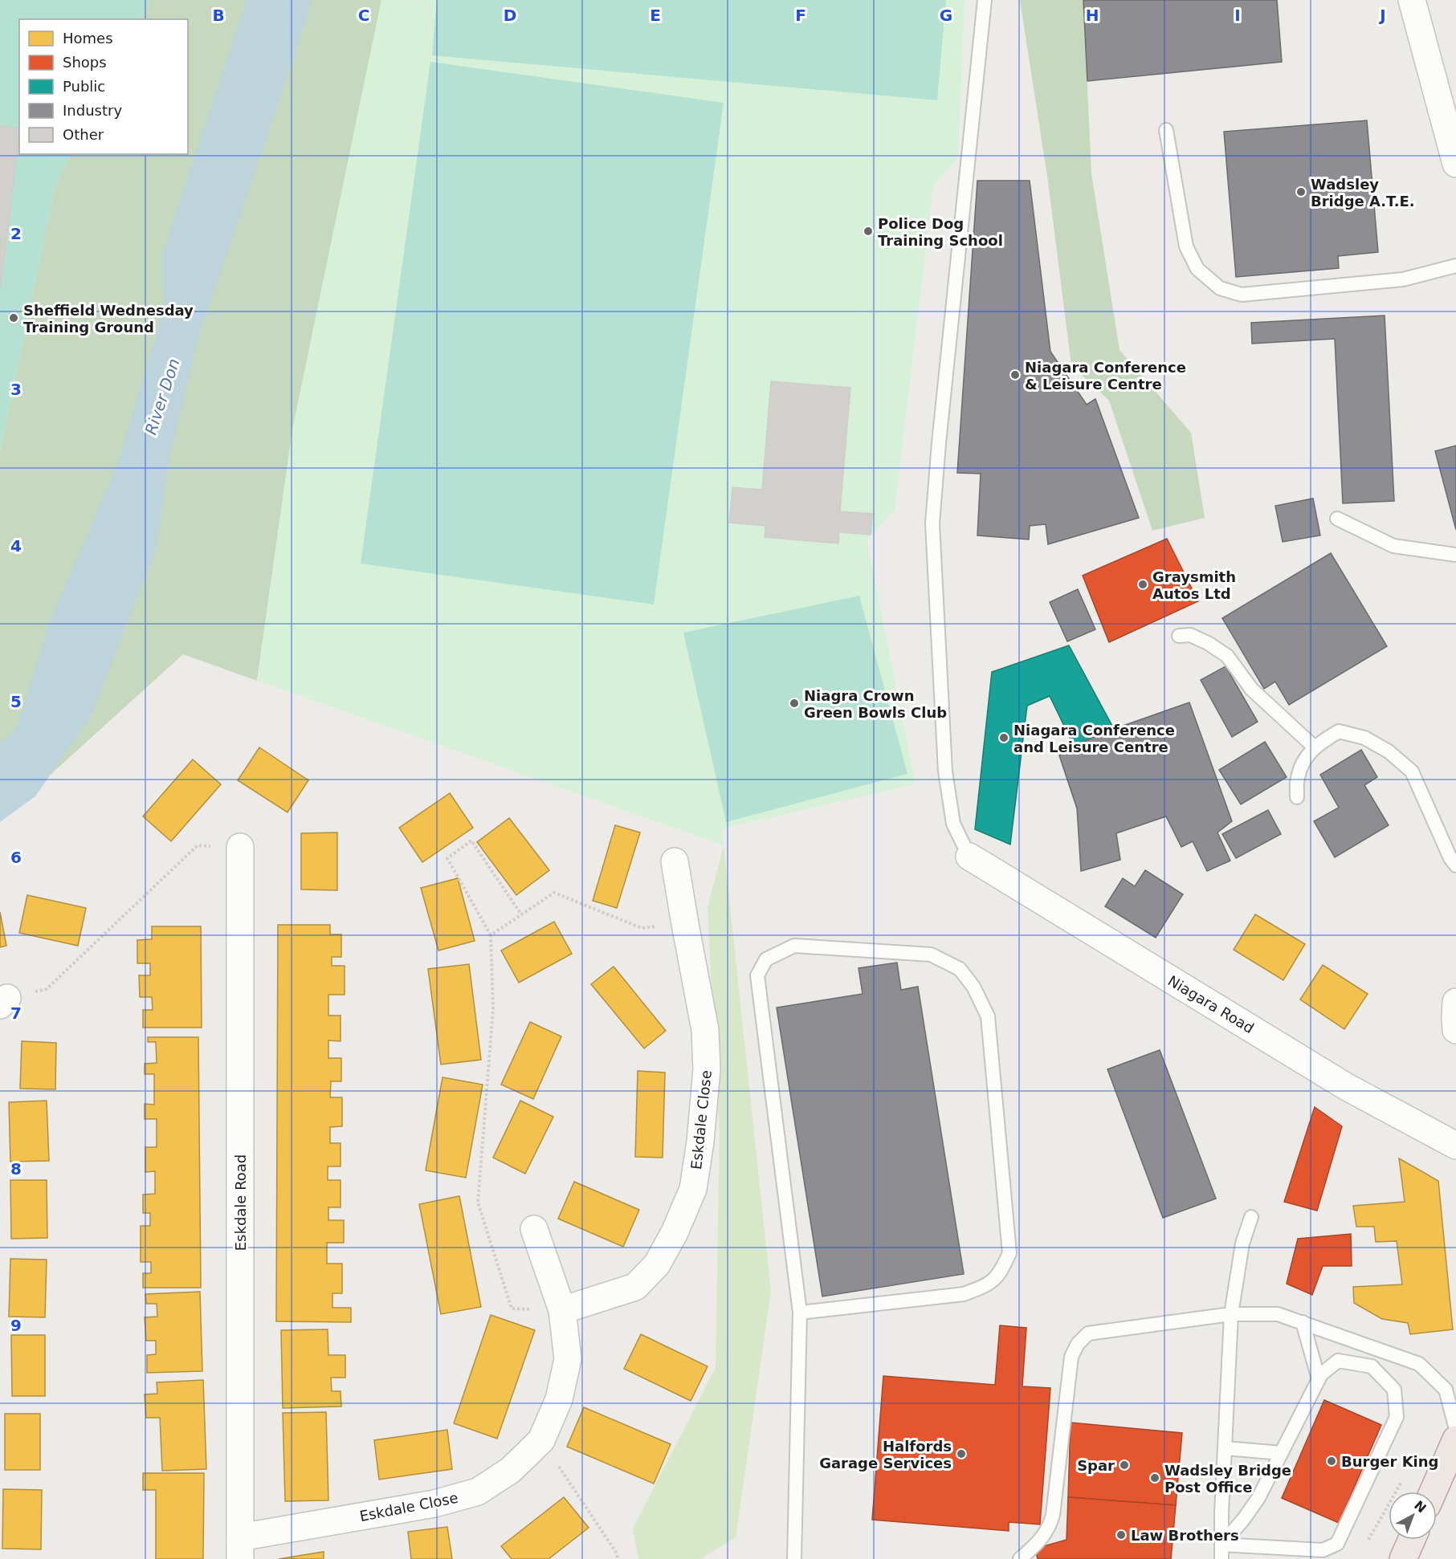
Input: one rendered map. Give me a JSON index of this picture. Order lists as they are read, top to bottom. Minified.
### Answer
{"streets":{"street":["Niagara Road","Eskdale Close","Eskdale Road"]},"crossings":[["Eskdale Close","Eskdale Road"]],"water":["River Don"],"places":["Wadsley Bridge A.T.E.","Police Dog Training School","Sheffield Wednesday Training Ground","Niagara Conference & Leisure Centre","Graysmith Autos Ltd","Niagra Crown Green Bowls Club","Niagara Conference and Leisure Centre","Halfords Garage Services","Burger King","Spar","Wadsley Bridge Post Office","Law Brothers"],"legend":["Homes","Shops","Public","Industry","Other"],"north":"top right","grid":{"columns":["B","C","D","E","F","G","H","I","J"],"rows":["2","3","4","5","6","7","8","9"]}}
